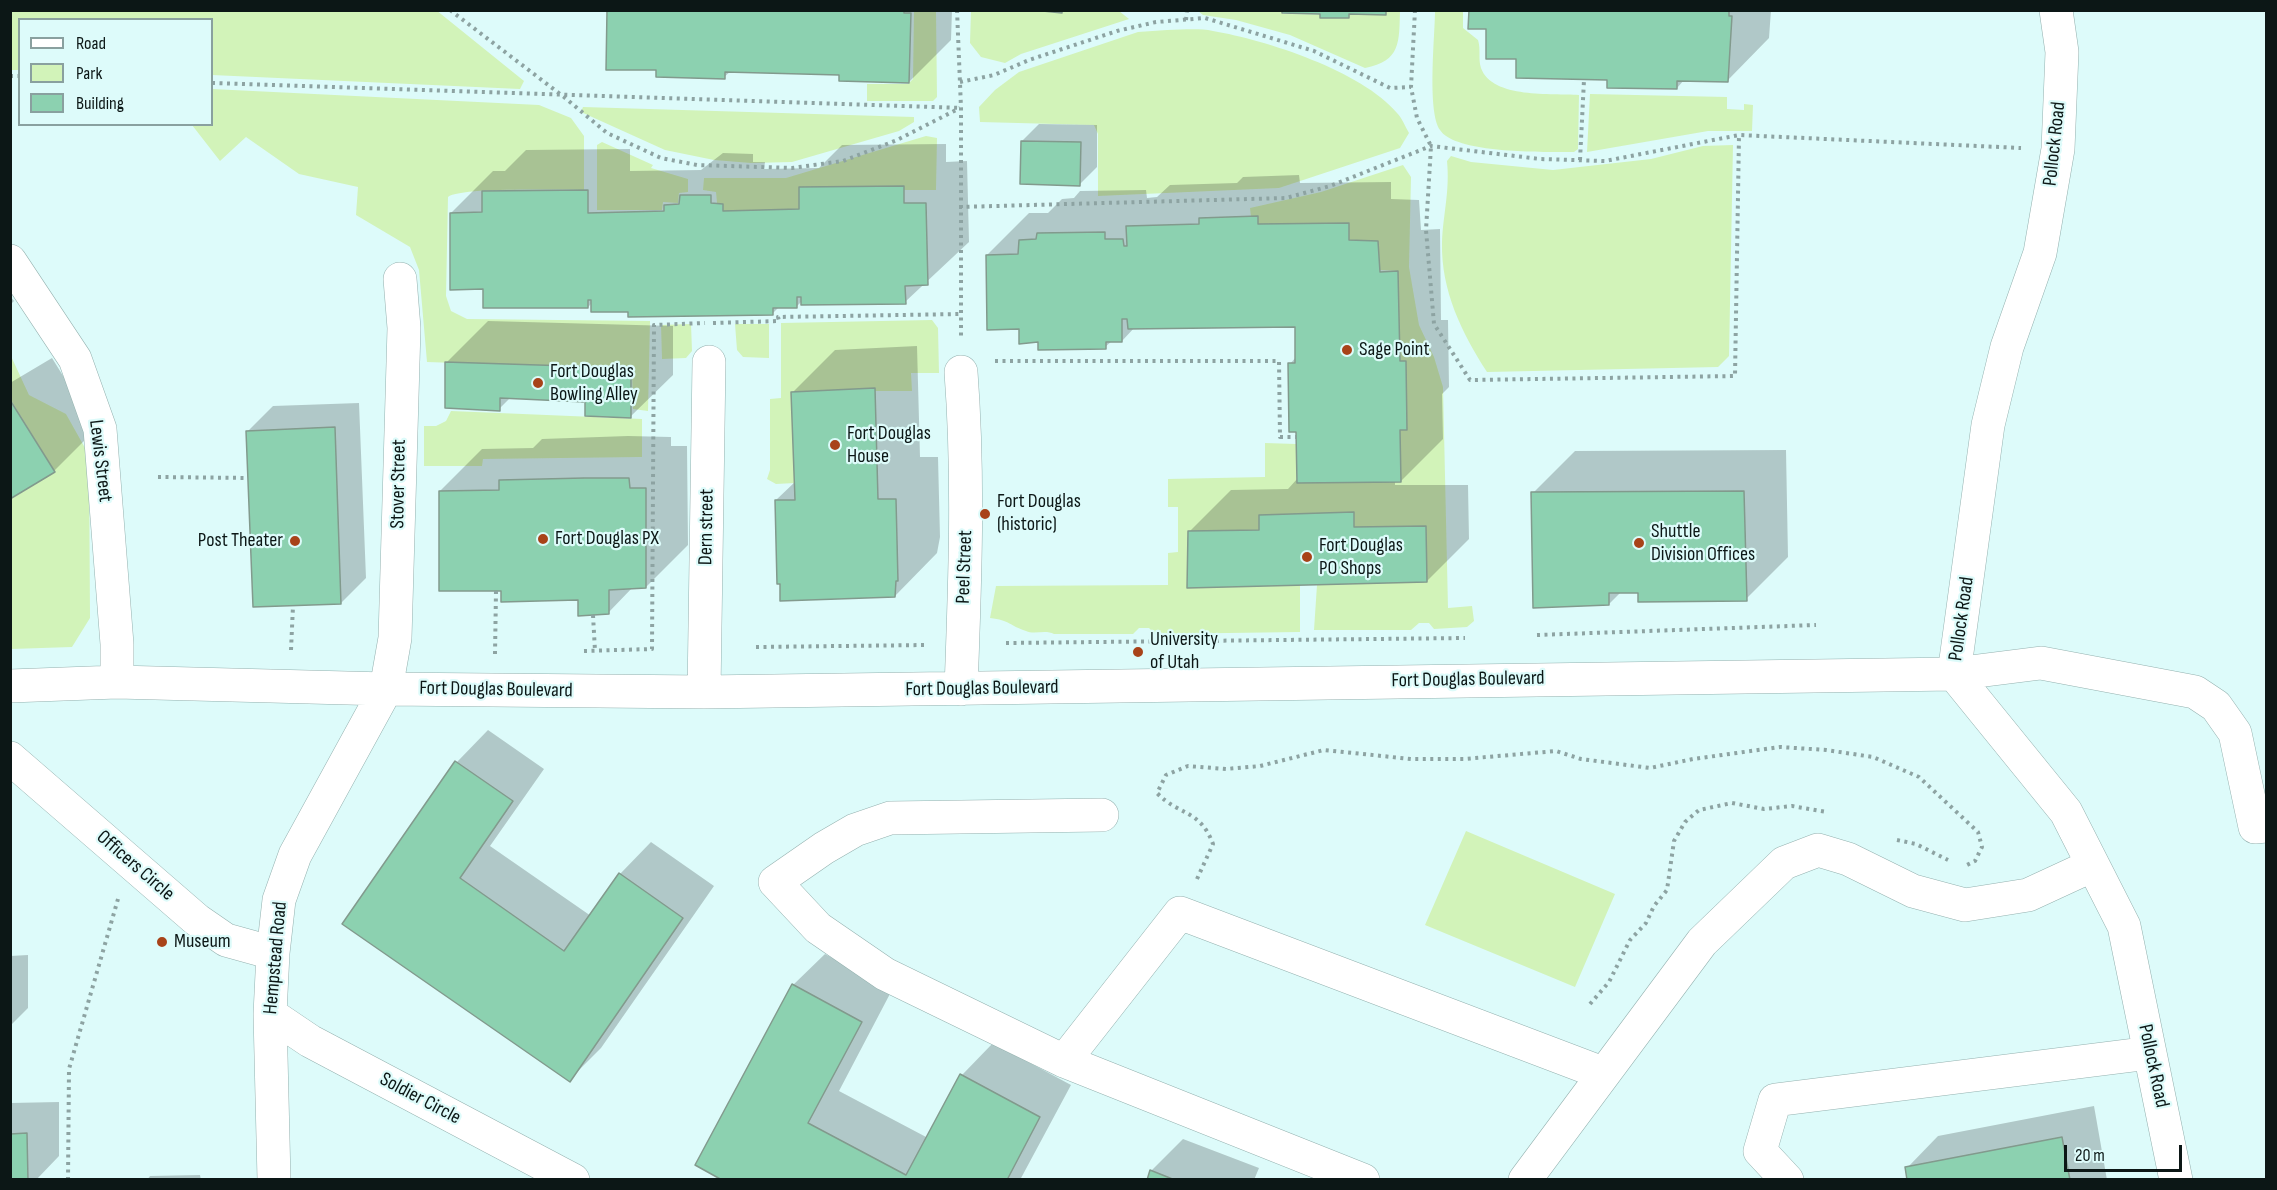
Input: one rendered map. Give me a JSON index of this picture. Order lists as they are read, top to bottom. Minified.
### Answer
{"streets":{"street":["Pollock Road","Lewis Street","Stover Street","Dern street","Peel Street","Fort Douglas Boulevard","Officers Circle","Hempstead Road","Soldier Circle"]},"crossings":[["Pollock Road","Fort Douglas Boulevard"],["Lewis Street","Fort Douglas Boulevard"],["Stover Street","Fort Douglas Boulevard"],["Stover Street","Hempstead Road"],["Dern street","Fort Douglas Boulevard"],["Peel Street","Fort Douglas Boulevard"],["Fort Douglas Boulevard","Hempstead Road"],["Officers Circle","Hempstead Road"],["Hempstead Road","Soldier Circle"]],"places":["Sage Point","Fort Douglas Bowling Alley","Fort Douglas House","Fort Douglas (historic)","Fort Douglas PX","Post Theater","Shuttle Division Offices","Fort Douglas PO Shops","University of Utah","Museum"],"legend":["Road","Park","Building"],"scale_bar":"20 m"}
